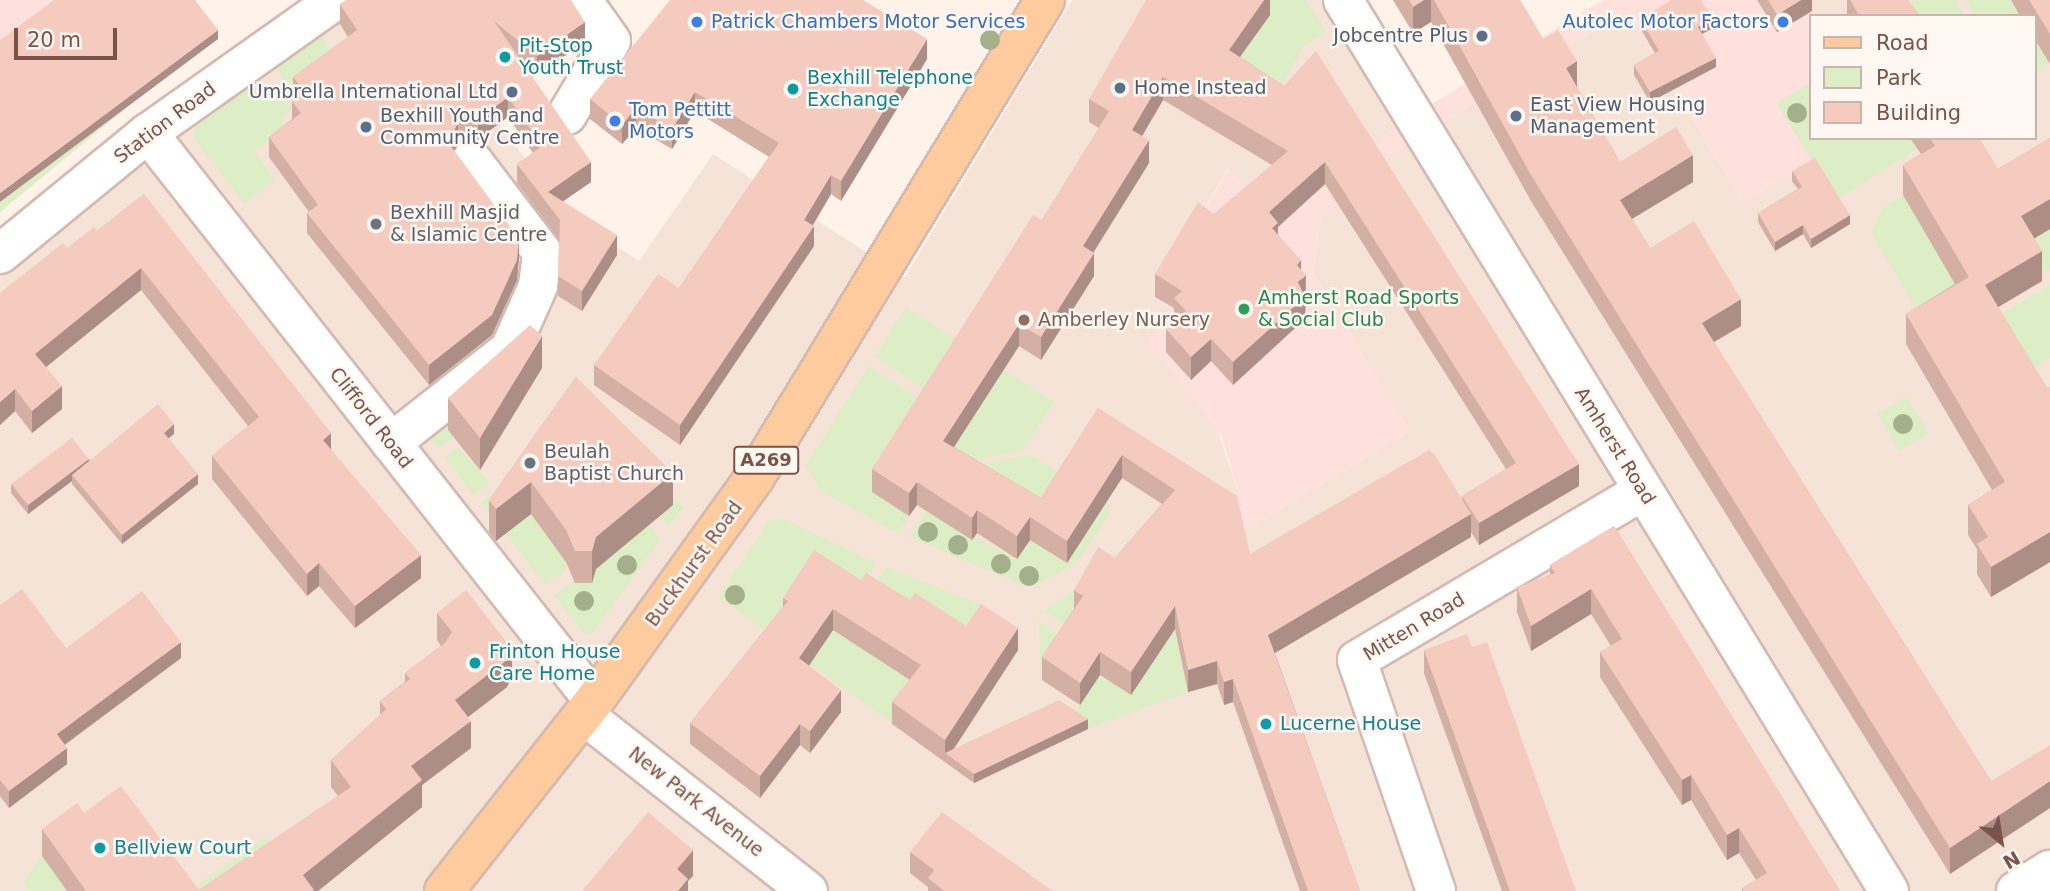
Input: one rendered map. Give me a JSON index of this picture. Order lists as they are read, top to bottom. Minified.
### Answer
{"streets":{"main road":["A269","Buckhurst Road"],"street":["Station Road","Clifford Road","Amherst Road","Mitten Road","New Park Avenue"]},"crossings":[["Station Road","Clifford Road"],["Clifford Road","Buckhurst Road"],["Clifford Road","New Park Avenue"],["Amherst Road","Mitten Road"],["Buckhurst Road","New Park Avenue"]],"places":["Patrick Chambers Motor Services","Autolec Motor Factors","Jobcentre Plus","Pit-Stop Youth Trust","Home Instead","Bexhill Telephone Exchange","Umbrella International Ltd","East View Housing Management","Tom Pettitt Motors","Bexhill Youth and Community Centre","Bexhill Masjid & Islamic Centre","Amherst Road Sports & Social Club","Amberley Nursery","Beulah Baptist Church","Frinton House Care Home","Lucerne House","Bellview Court"],"legend":["Road","Park","Building"],"scale_bar":"20 m","north":"bottom right"}
